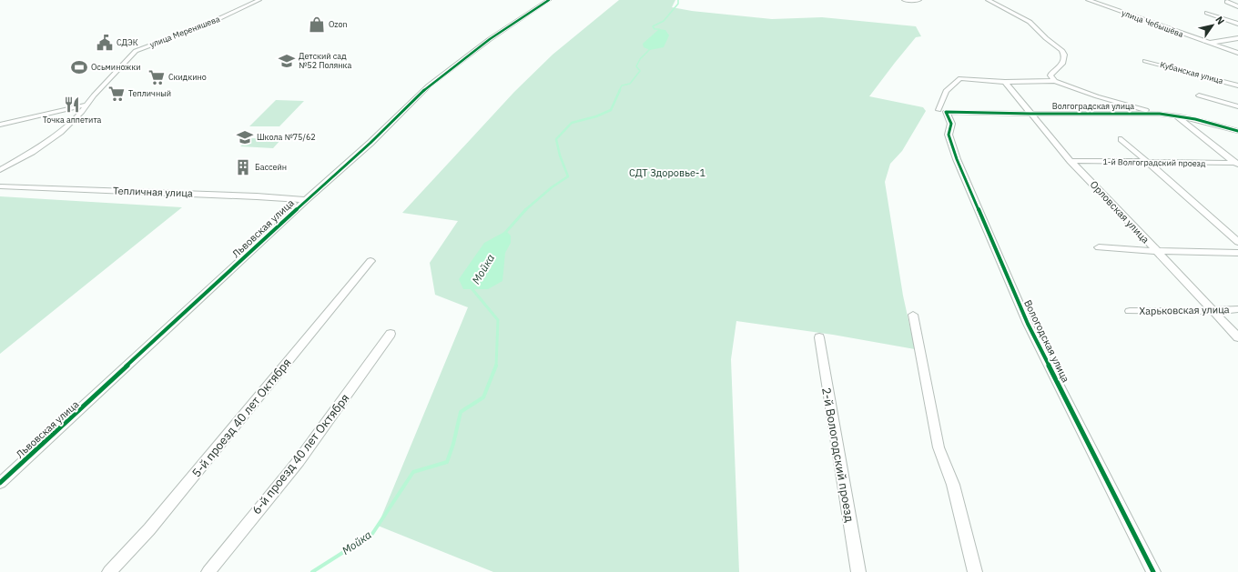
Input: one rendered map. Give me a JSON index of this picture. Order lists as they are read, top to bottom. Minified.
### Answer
{"streets":{"street":["улица Чебышёва","улица Мереняшева","Кубанская улица","Волгоградская улица","1-й Волгоградский проезд","Тепличная улица","Орловская улица","Львовская улица","Харьковская улица","Вологодская улица","5-й проезд 40 лет Октября","6-й проезд 40 лет Октября","2-й Вологодский проезд"]},"crossings":[["Волгоградская улица","Орловская улица"],["Волгоградская улица","Вологодская улица"],["1-й Волгоградский проезд","Орловская улица"],["Тепличная улица","Львовская улица"],["Орловская улица","Харьковская улица"]],"water":["Мойка"],"parks":["СДТ Здоровье-1"],"places":{"shop":["Ozon"],"public building":["СДЭК"],"school or university":["Детский сад №52 Полянка","Школа №75/62"],"sports":["Осьминожки"],"supermarket":["Скидкино","Тепличный"],"restaurant":["Точка аппетита"],"building":["Бассейн"]},"north":"top right"}
